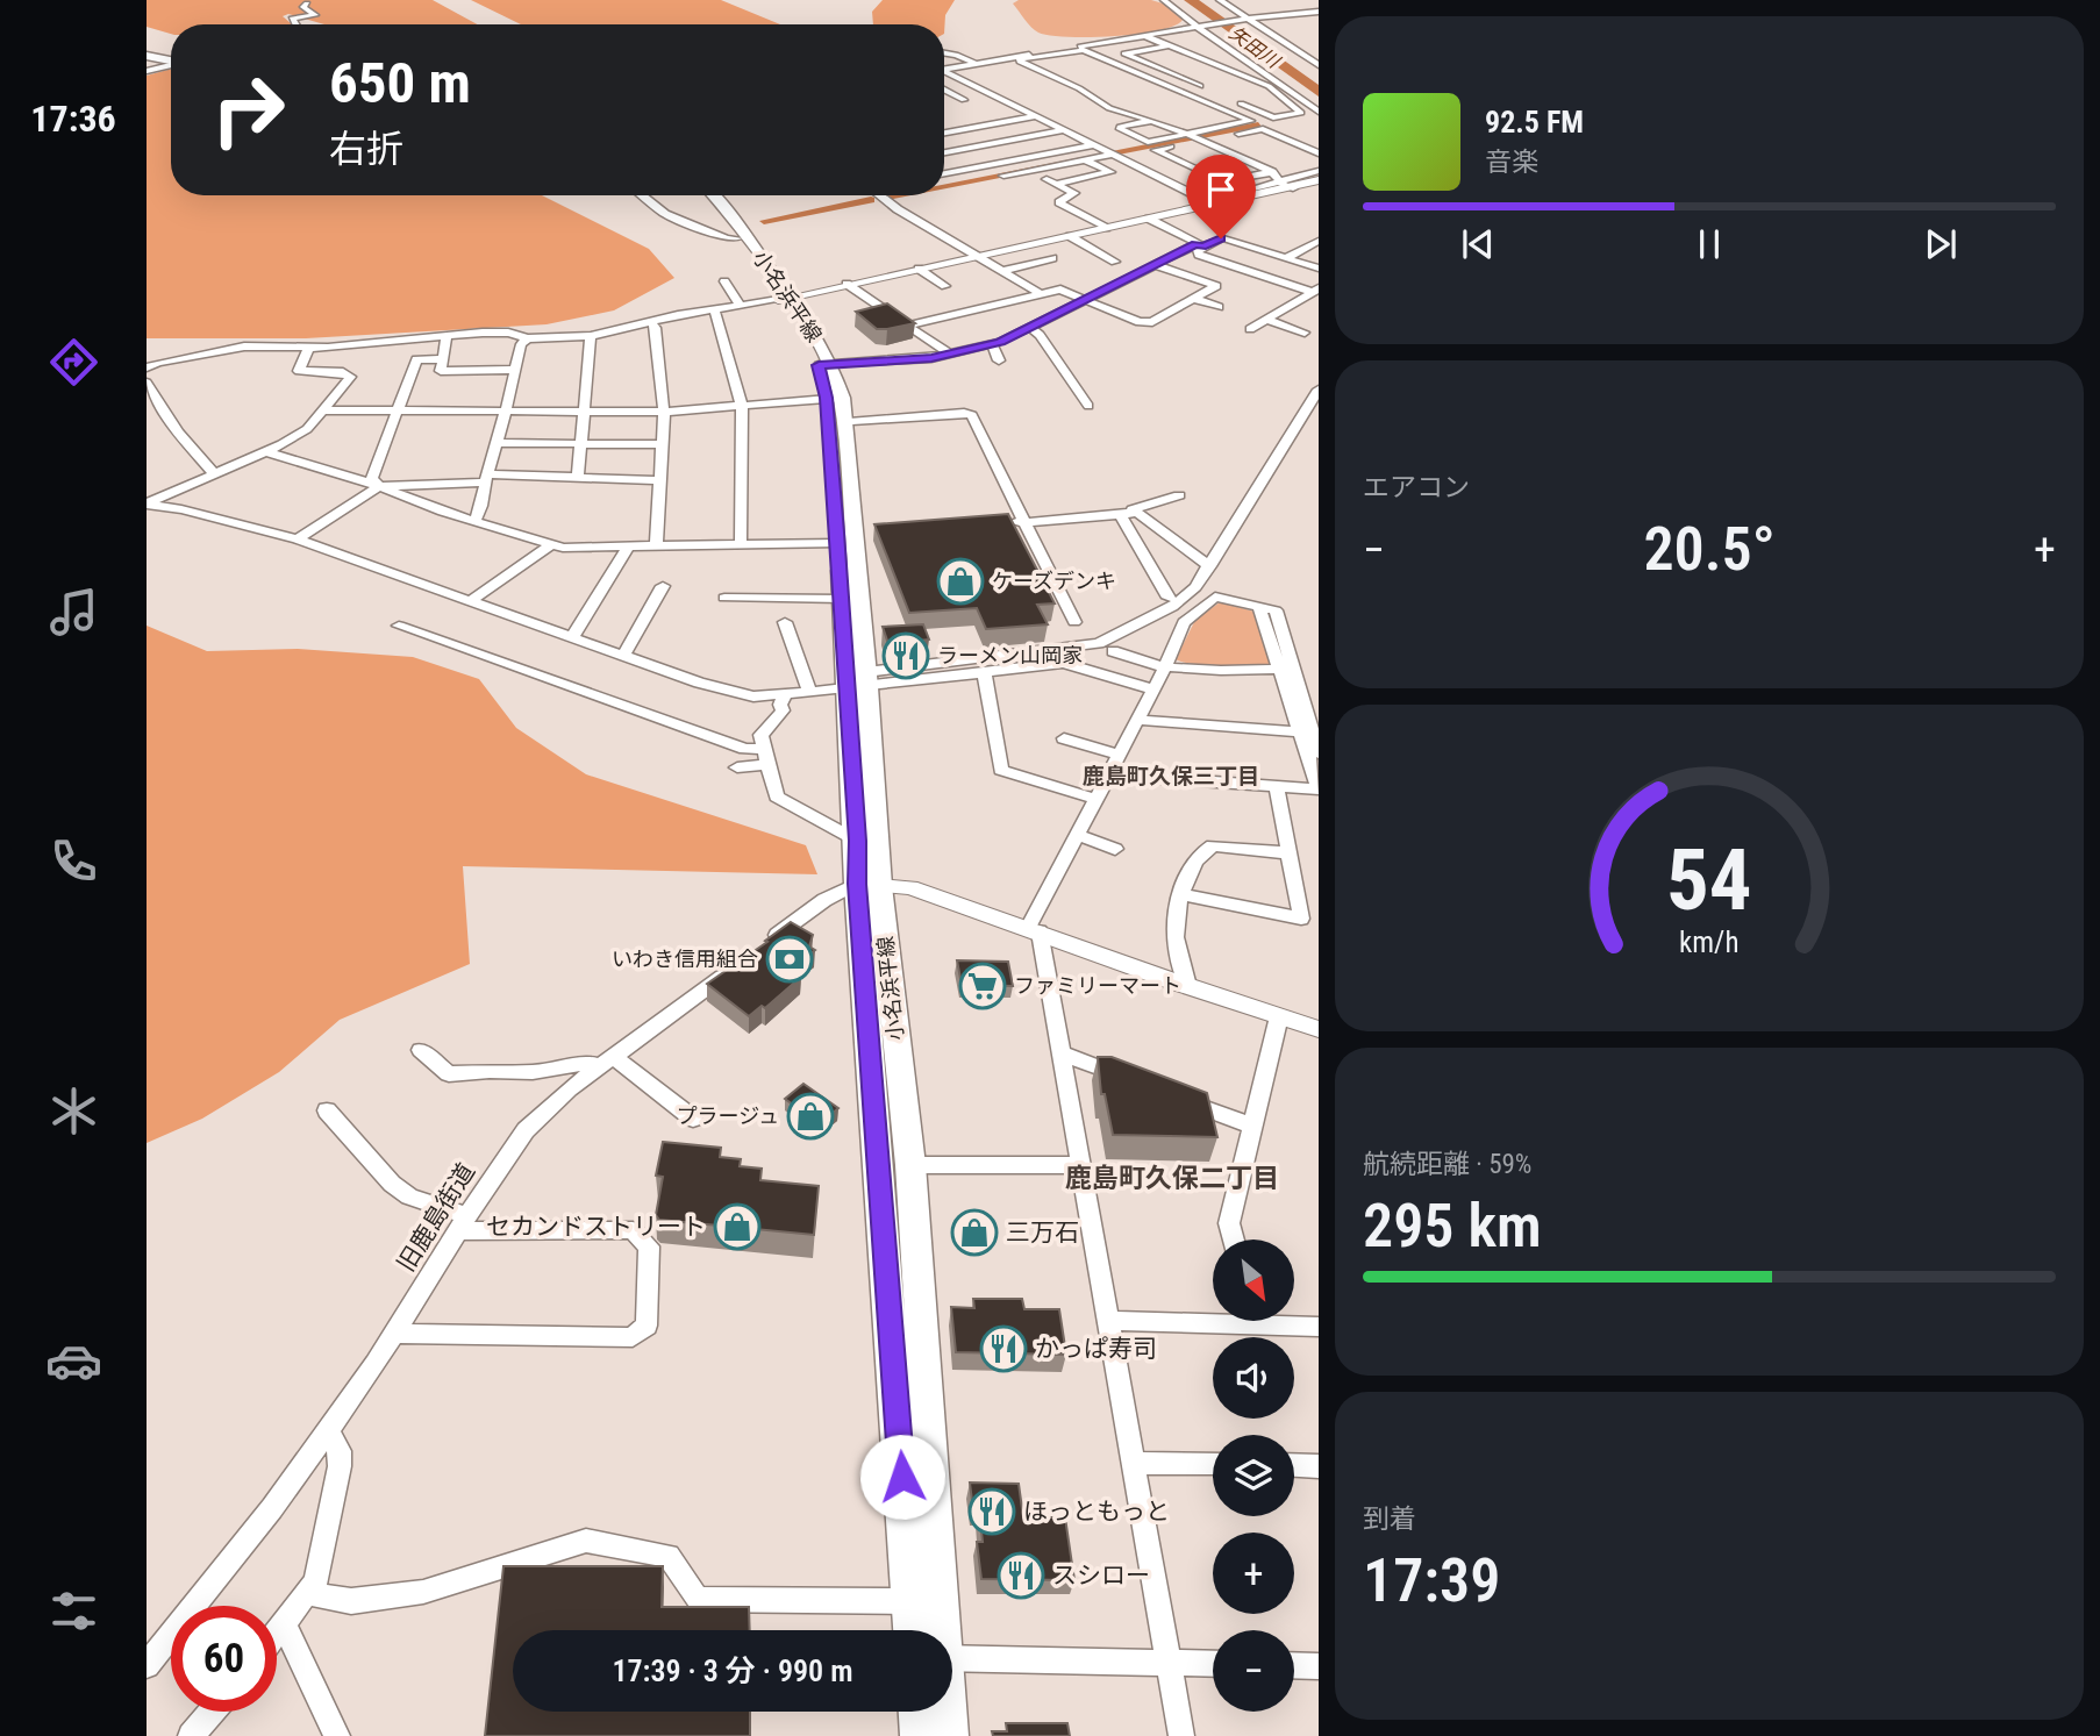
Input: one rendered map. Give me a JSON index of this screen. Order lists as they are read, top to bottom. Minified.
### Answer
{"streets":{"main road":["小名浜平線"],"street":["旧鹿島街道"]},"districts":["鹿島町久保三丁目","鹿島町久保二丁目"],"water":["矢田川"],"places":{"shop":["ケーズデンキ","プラージュ","セカンドストリート","三万石"],"restaurant":["ラーメン山岡家","かっぱ寿司","ほっともっと","スシロー"],"bank":["いわき信用組合"],"supermarket":["ファミリーマート"]},"north":"bottom right","page":{"tabs":"17:36","turn":["650 m","右折"],"song":["92.5 FM","音楽"],"tile":["エアコン",["航続距離 · 59%","295 km"],["到着","17:39"]],"heat":["−","20.5°","+"],"map_buttons":["+","−"],"limit":"60","trip":"17:39 · 3 分 · 990 m","gauge":["54","km/h"]}}
